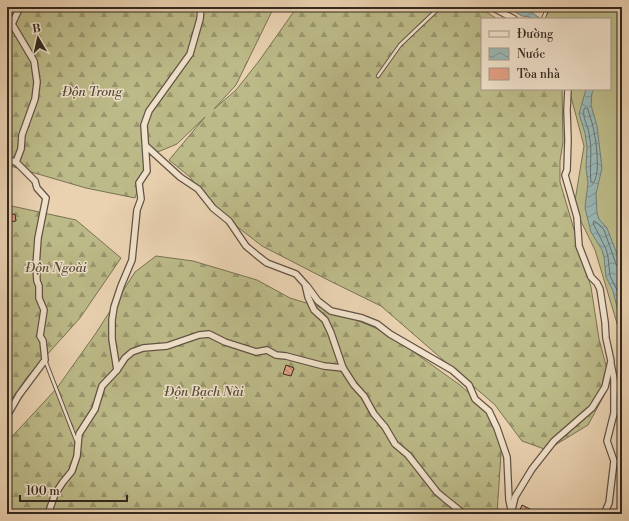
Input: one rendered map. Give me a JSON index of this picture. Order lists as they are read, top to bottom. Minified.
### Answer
{"parks":["Độn Trong","Độn Ngoài","Độn Bạch Nài"],"legend":["Đường","Nước","Tòa nhà"],"scale_bar":"100 m","north":"top"}
